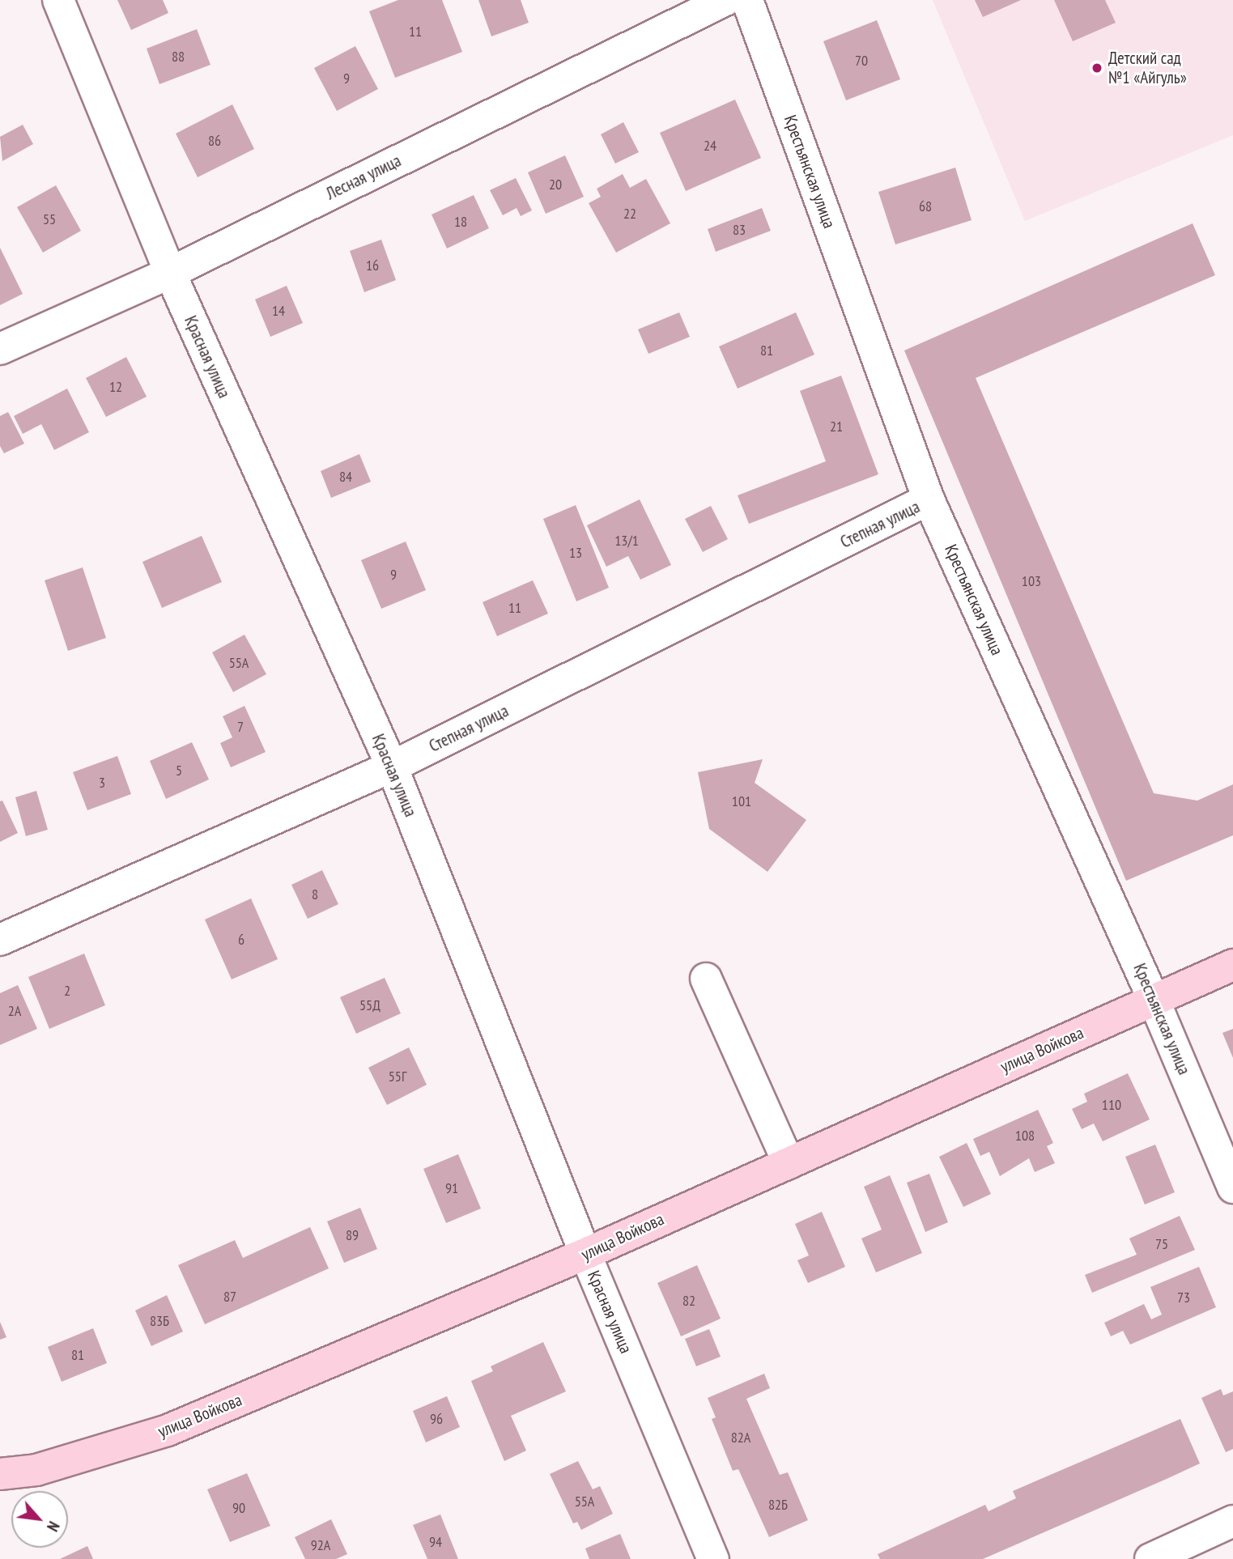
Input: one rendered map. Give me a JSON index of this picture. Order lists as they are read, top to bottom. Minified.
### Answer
{"streets":{"main road":["улица Войкова"],"street":["Крестьянская улица","Лесная улица","Красная улица","Степная улица"]},"crossings":[["Крестьянская улица","Степная улица"],["Крестьянская улица","улица Войкова"],["Лесная улица","Красная улица"],["Красная улица","Степная улица"],["Красная улица","улица Войкова"]],"places":["Детский сад №1 «Айгуль»"],"house_numbers":["11","88","70","9","86","24","20","68","22","55","18","83","16","14","81","12","21","84","13/1","13","9","103","11","55А","7","5","3","101","8","6","2","55Д","2А","55Г","110","108","91","89","75","87","73","82","83Б","81","96","82А","55А","82Б","90","94","92А"],"north":"bottom right"}
